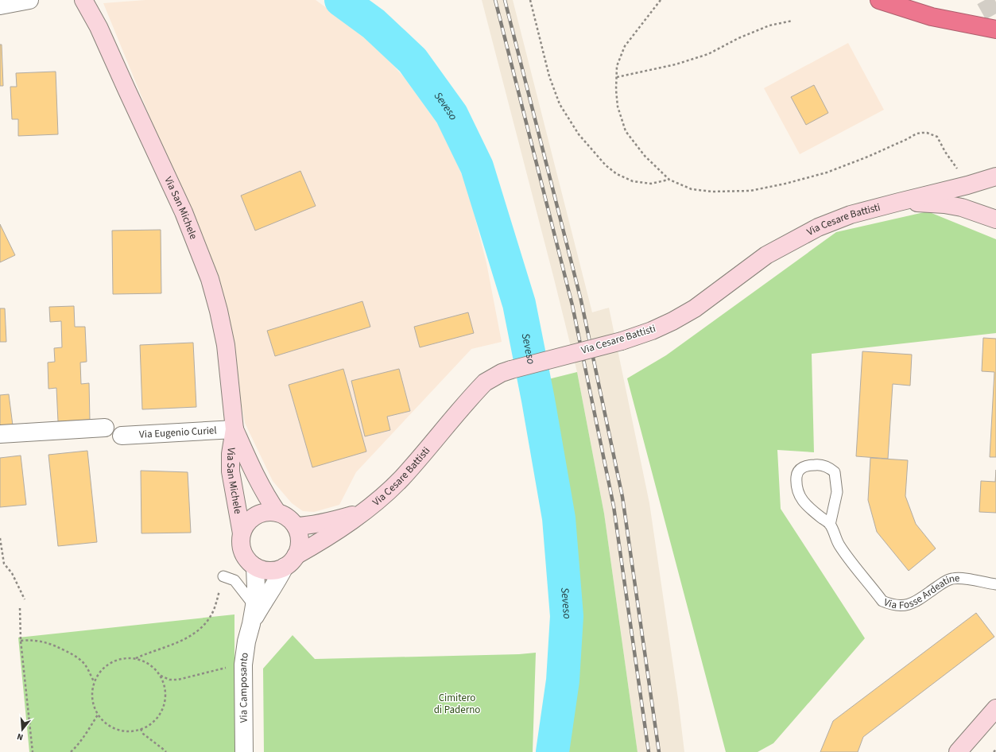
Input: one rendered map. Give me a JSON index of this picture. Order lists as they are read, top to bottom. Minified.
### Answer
{"streets":{"street":["Via San Michele","Via Cesare Battisti","Via Eugenio Curiel","Via Camposanto"],"lane":["Via Fosse Ardeatine"]},"crossings":[["Via San Michele","Via Cesare Battisti"],["Via San Michele","Via Eugenio Curiel"],["Via San Michele","Via Camposanto"],["Via Cesare Battisti","Via Camposanto"]],"water":["Seveso"],"parks":["Cimitero di Paderno"],"north":"bottom"}
